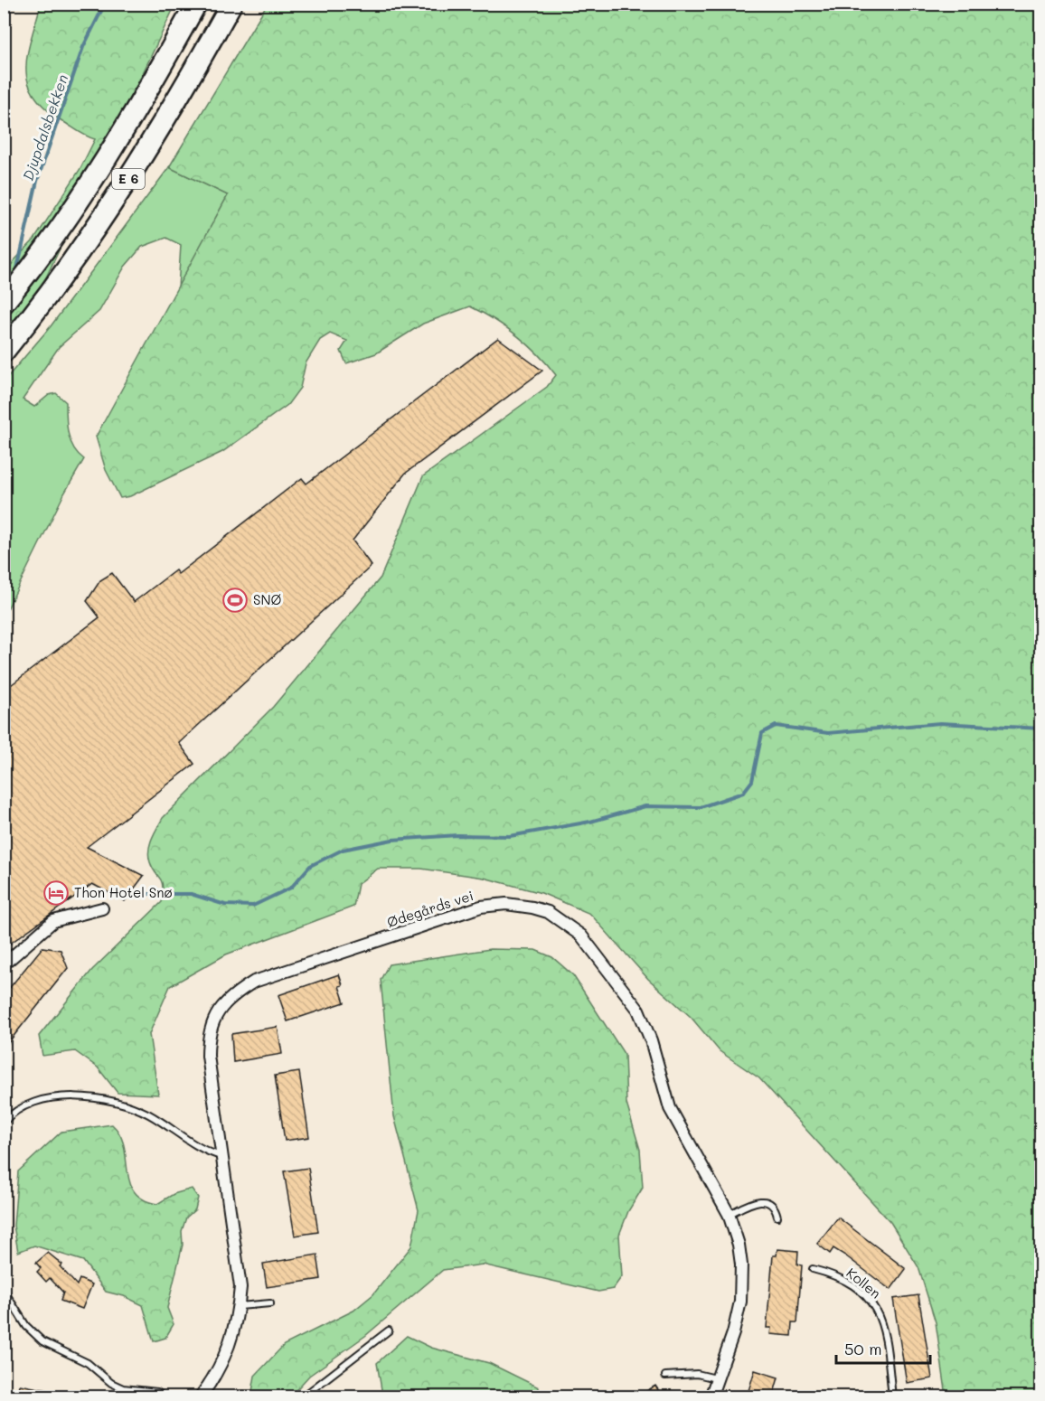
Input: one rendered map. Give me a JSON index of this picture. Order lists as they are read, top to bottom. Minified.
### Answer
{"streets":{"highway":["E 6"],"street":["Ødegårds vei"],"lane":["Kollen"]},"water":["Djupdalsbekken"],"places":{"sports":["SNØ"],"hotel":["Thon Hotel Snø"]},"scale_bar":"50 m"}
